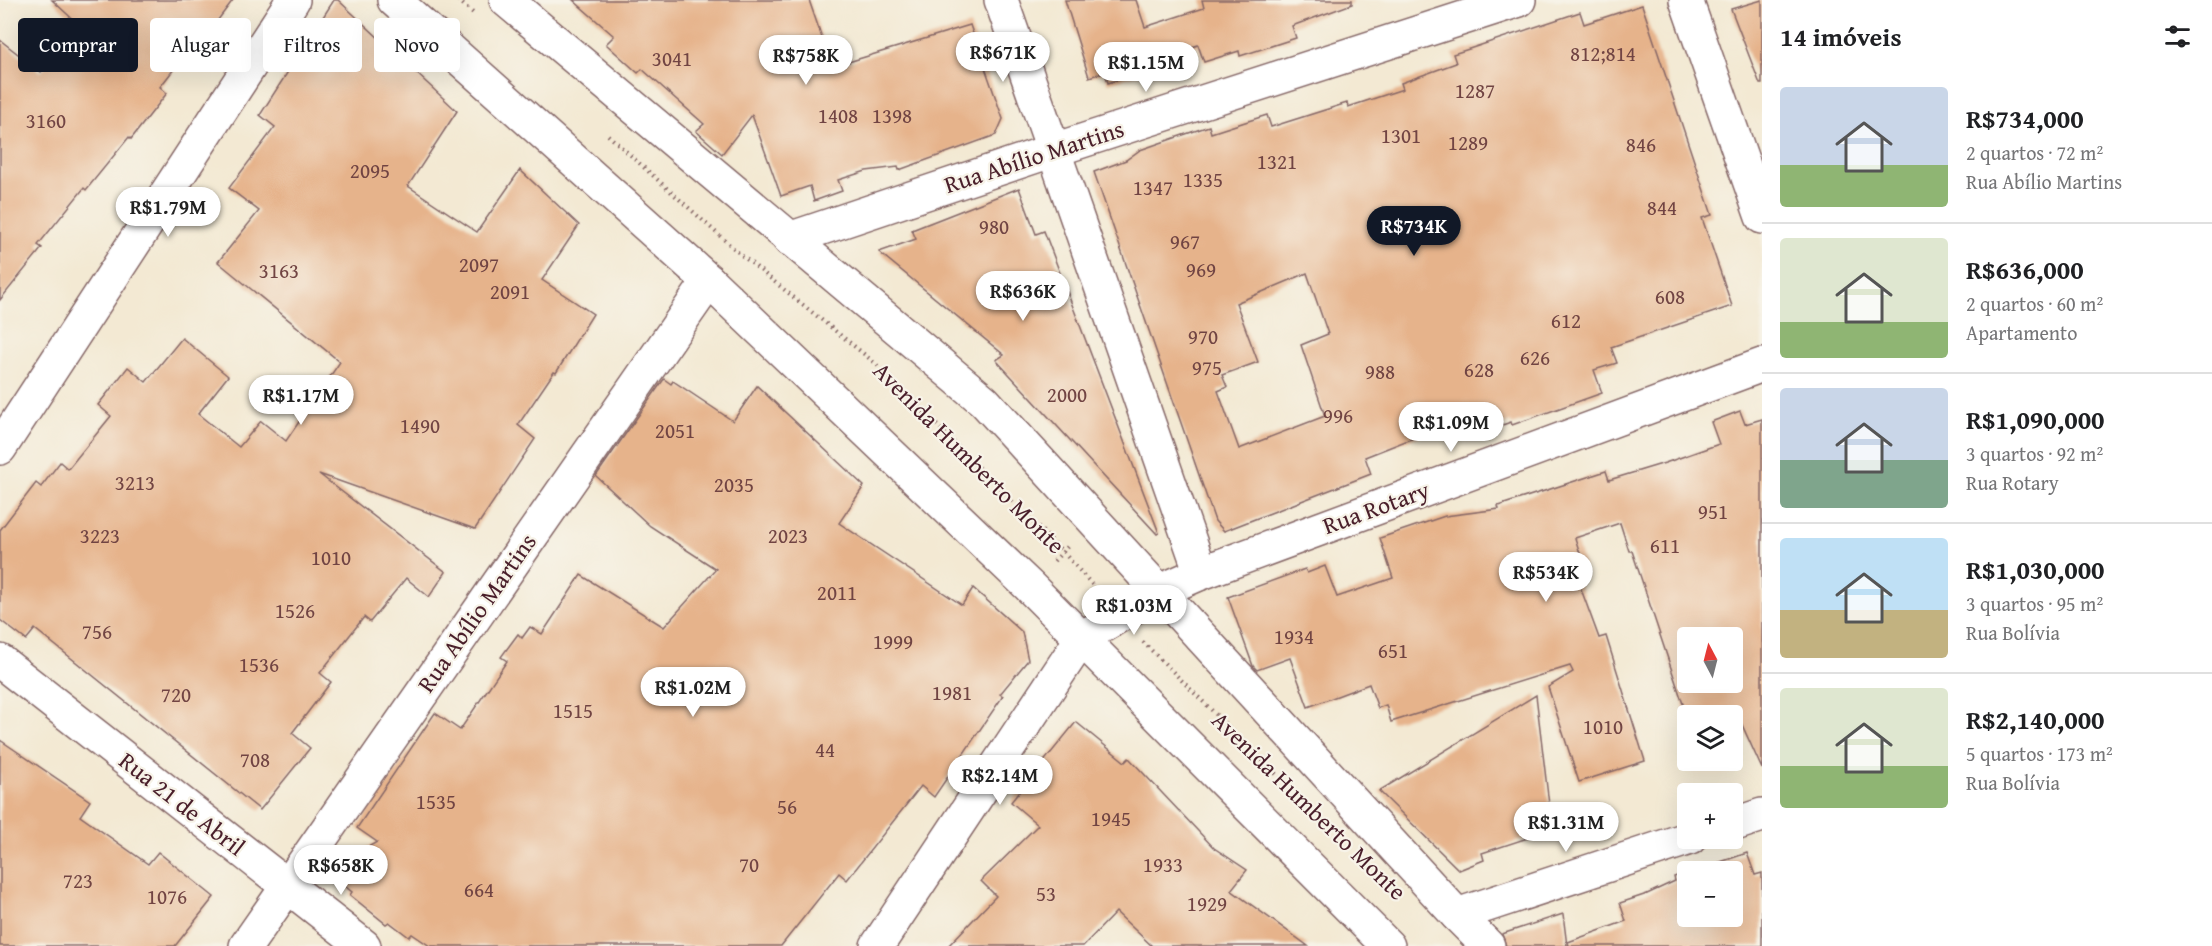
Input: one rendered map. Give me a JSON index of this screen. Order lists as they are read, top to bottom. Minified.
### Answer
{"streets":{"street":["Rua Abílio Martins","Avenida Humberto Monte","Rua Rotary","Rua 21 de Abril"]},"crossings":[["Rua Abílio Martins","Avenida Humberto Monte"],["Rua Abílio Martins","Rua 21 de Abril"],["Avenida Humberto Monte","Rua Rotary"]],"house_numbers":["812;814","3041","1287","1408","1398","3160","1301","1289","846","1321","2095","1335","1347","844","980","967","2097","969","3163","2091","608","612","970","626","975","628","988","2000","996","1490","2051","3213","2035","951","3223","2023","611","1010","2011","1526","756","1934","1999","651","1536","1981","720","1515","1010","44","708","1535","56","1945","70","1933","723","664","53","1076","1929"],"north":"top","page":{"heading":"14 imóveis","chip":["Comprar","Alugar","Filtros","Novo"],"price":["R$671K","R$758K","R$1.15M","R$1.79M","R$734K","R$636K","R$1.17M","R$1.09M","R$534K","R$1.03M","R$1.02M","R$2.14M","R$1.31M","R$658K"],"list":[{"name":"R$734,000","note":"2 quartos · 72 m² · Rua Abílio Martins"},{"name":"R$636,000","note":"2 quartos · 60 m² · Apartamento"},{"name":"R$1,090,000","note":"3 quartos · 92 m² · Rua Rotary"},{"name":"R$1,030,000","note":"3 quartos · 95 m² · Rua Bolívia"},{"name":"R$2,140,000","note":"5 quartos · 173 m² · Rua Bolívia"}],"map_buttons":["+","−"]}}
